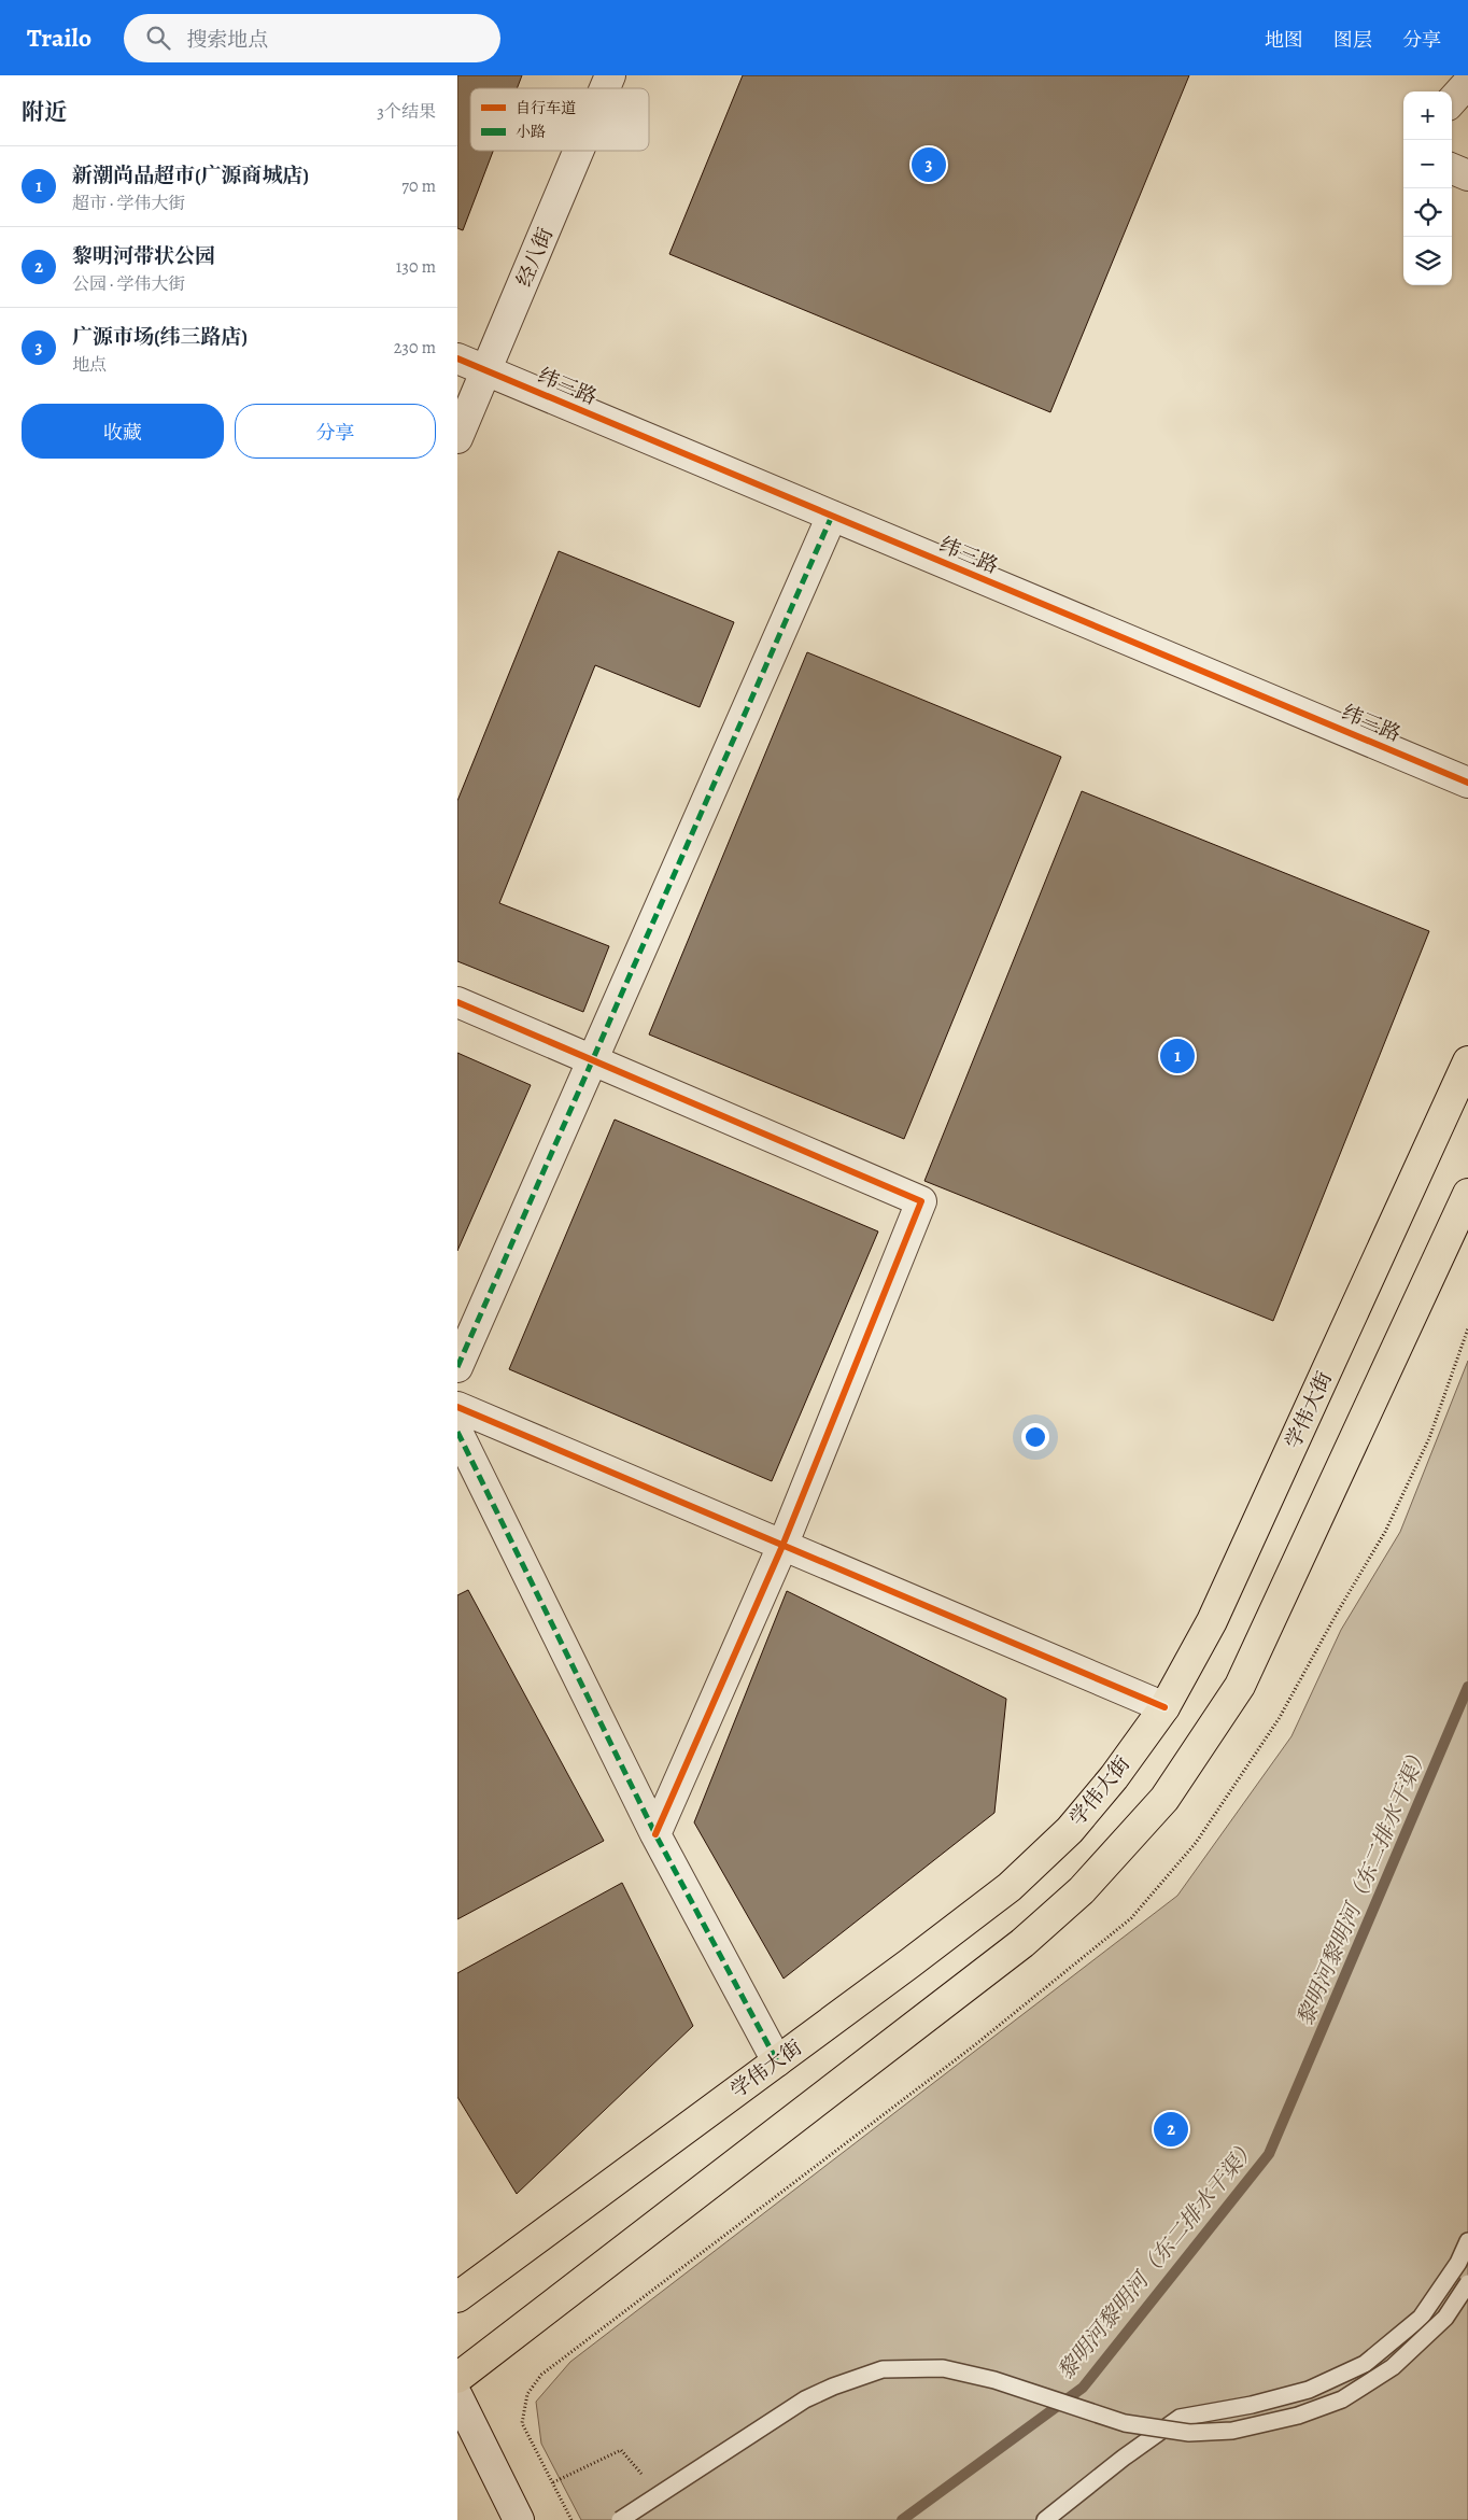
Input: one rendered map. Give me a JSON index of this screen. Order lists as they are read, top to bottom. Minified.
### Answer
{"streets":{"main road":["学伟大街"],"street":["经八街","纬三路"]},"crossings":[["经八街","纬三路"]],"water":["黎明河黎明河（东二排水干渠）"],"legend":["自行车道","小路"],"page":{"header":"Trailo","search":"搜索地点","nav":["地图","图层","分享"],"heading":["附近","3个结果"],"map_buttons":["+","−"],"list":[{"mark":"1","name":"新潮尚品超市(广源商城店)","note":"超市 · 学伟大街","value":"70 m"},{"mark":"2","name":"黎明河带状公园","note":"公园 · 学伟大街","value":"130 m"},{"mark":"3","name":"广源市场(纬三路店)","note":"地点","value":"230 m"}],"pins":["3","1","2"],"buttons":["收藏","分享"]}}
